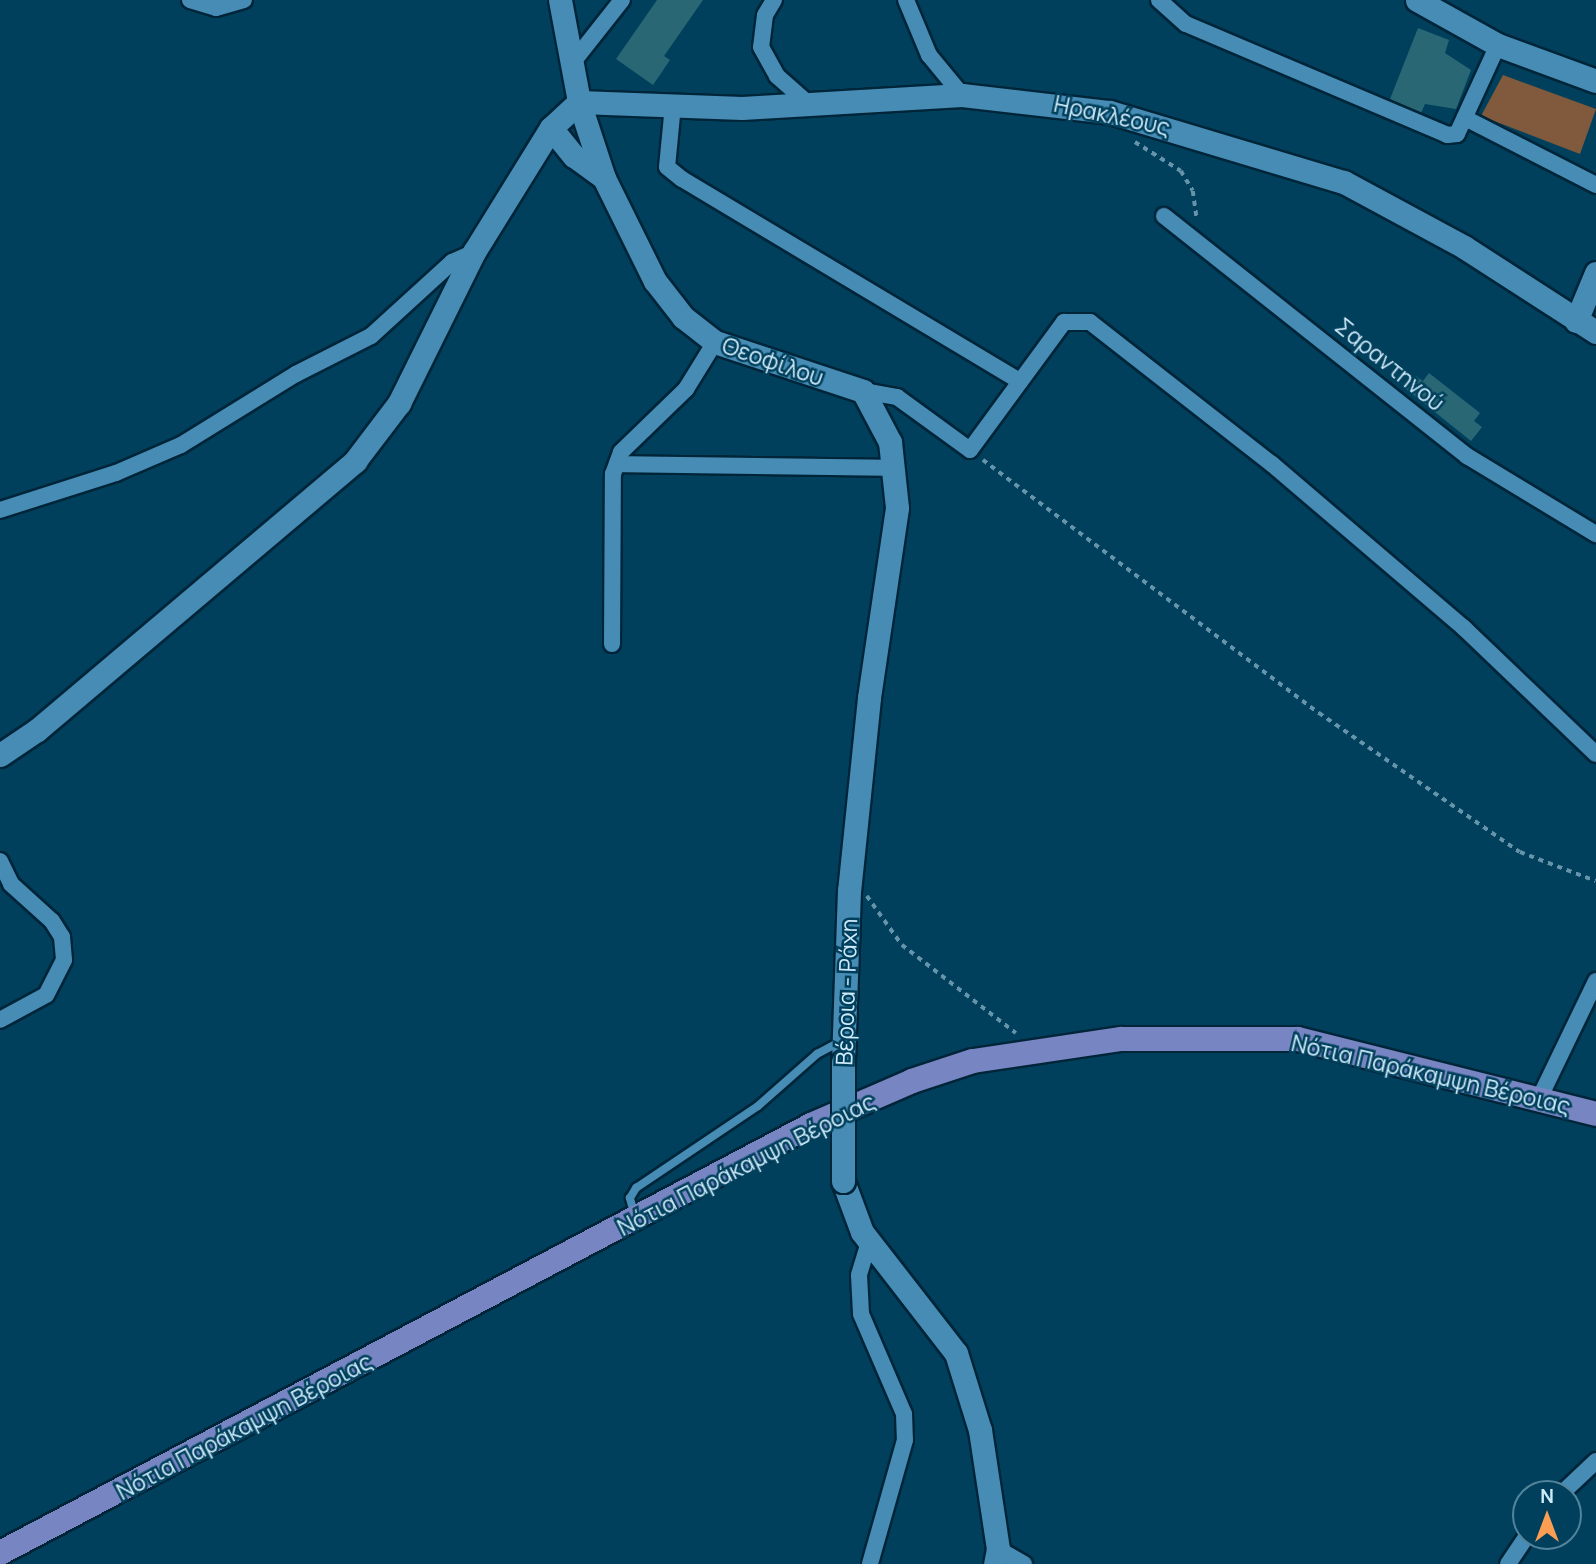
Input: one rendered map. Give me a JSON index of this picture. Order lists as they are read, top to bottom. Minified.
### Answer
{"streets":{"main road":["Νότια Παράκαμψη Βέροιας"],"street":["Ηρακλέους","Θεοφίλου","Σαραντηνού","Βέροια - Ράχη"]},"crossings":[["Ηρακλέους","Θεοφίλου"],["Θεοφίλου","Βέροια - Ράχη"]],"north":"top"}
